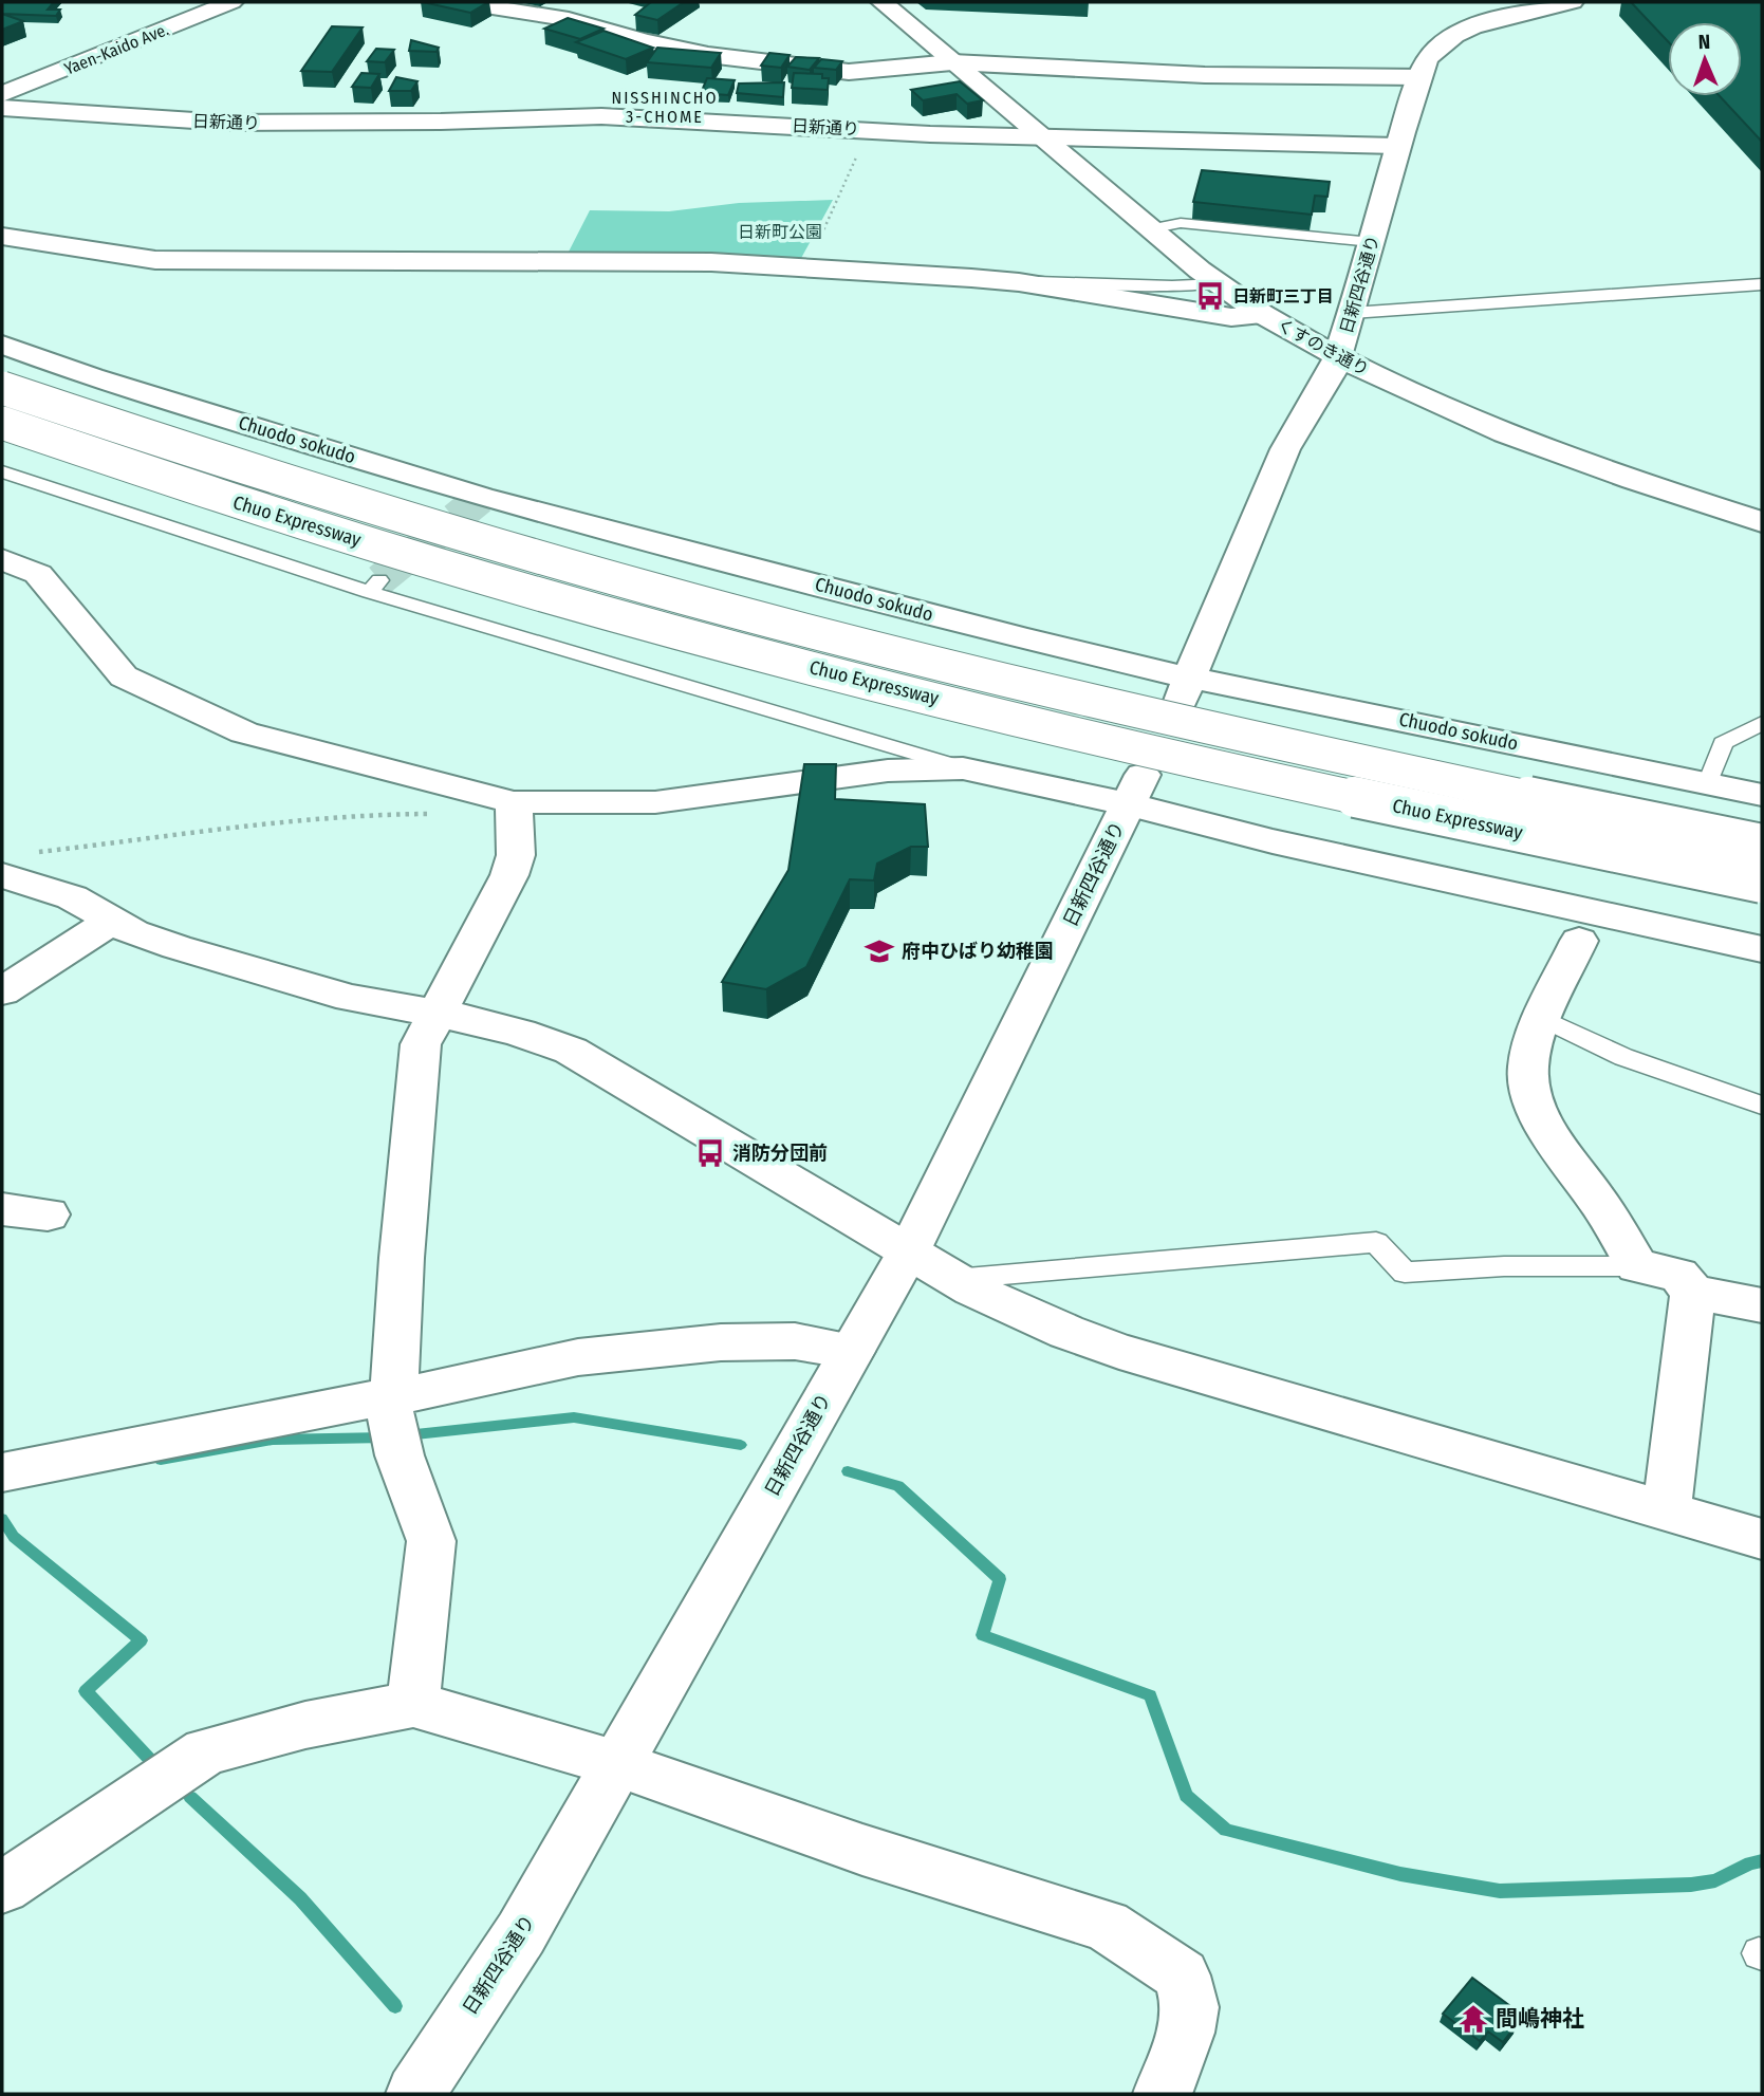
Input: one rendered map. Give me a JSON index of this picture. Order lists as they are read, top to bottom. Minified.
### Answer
{"streets":{"main road":["Yaen-Kaido Ave.","日新通り","日新四谷通り","くすのき通り","Chuodo sokudo","Chuo Expressway"]},"crossings":[["日新通り","日新四谷通り"],["日新通り","くすのき通り"],["日新四谷通り","くすのき通り"],["日新四谷通り","Chuodo sokudo"]],"districts":["NISSHINCHO 3-CHOME"],"parks":["日新町公園"],"places":{"bus stop":["日新町三丁目","消防分団前"],"school or university":["府中ひばり幼稚園"],"temple":["間嶋神社"]},"north":"top"}
